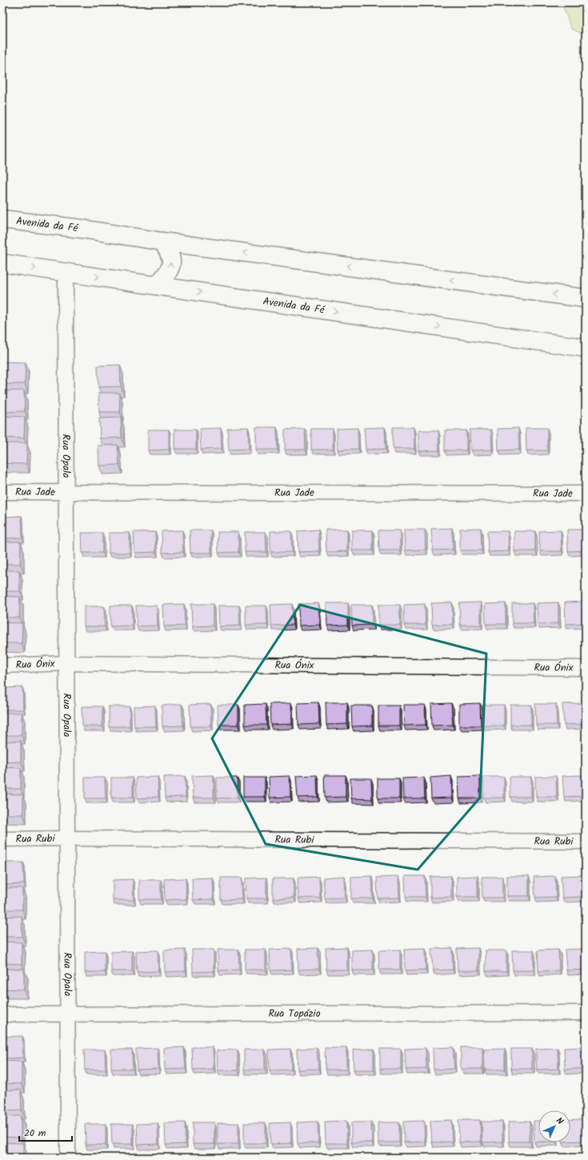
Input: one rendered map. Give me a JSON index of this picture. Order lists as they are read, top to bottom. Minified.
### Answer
{"streets":{"main road":["Avenida da Fé"],"street":["Rua Opala","Rua Jade","Rua Ónix","Rua Rubi","Rua Topázio"]},"crossings":[["Avenida da Fé","Rua Opala"],["Rua Opala","Rua Jade"],["Rua Opala","Rua Ónix"],["Rua Opala","Rua Rubi"],["Rua Opala","Rua Topázio"]],"scale_bar":"20 m","north":"top right"}
